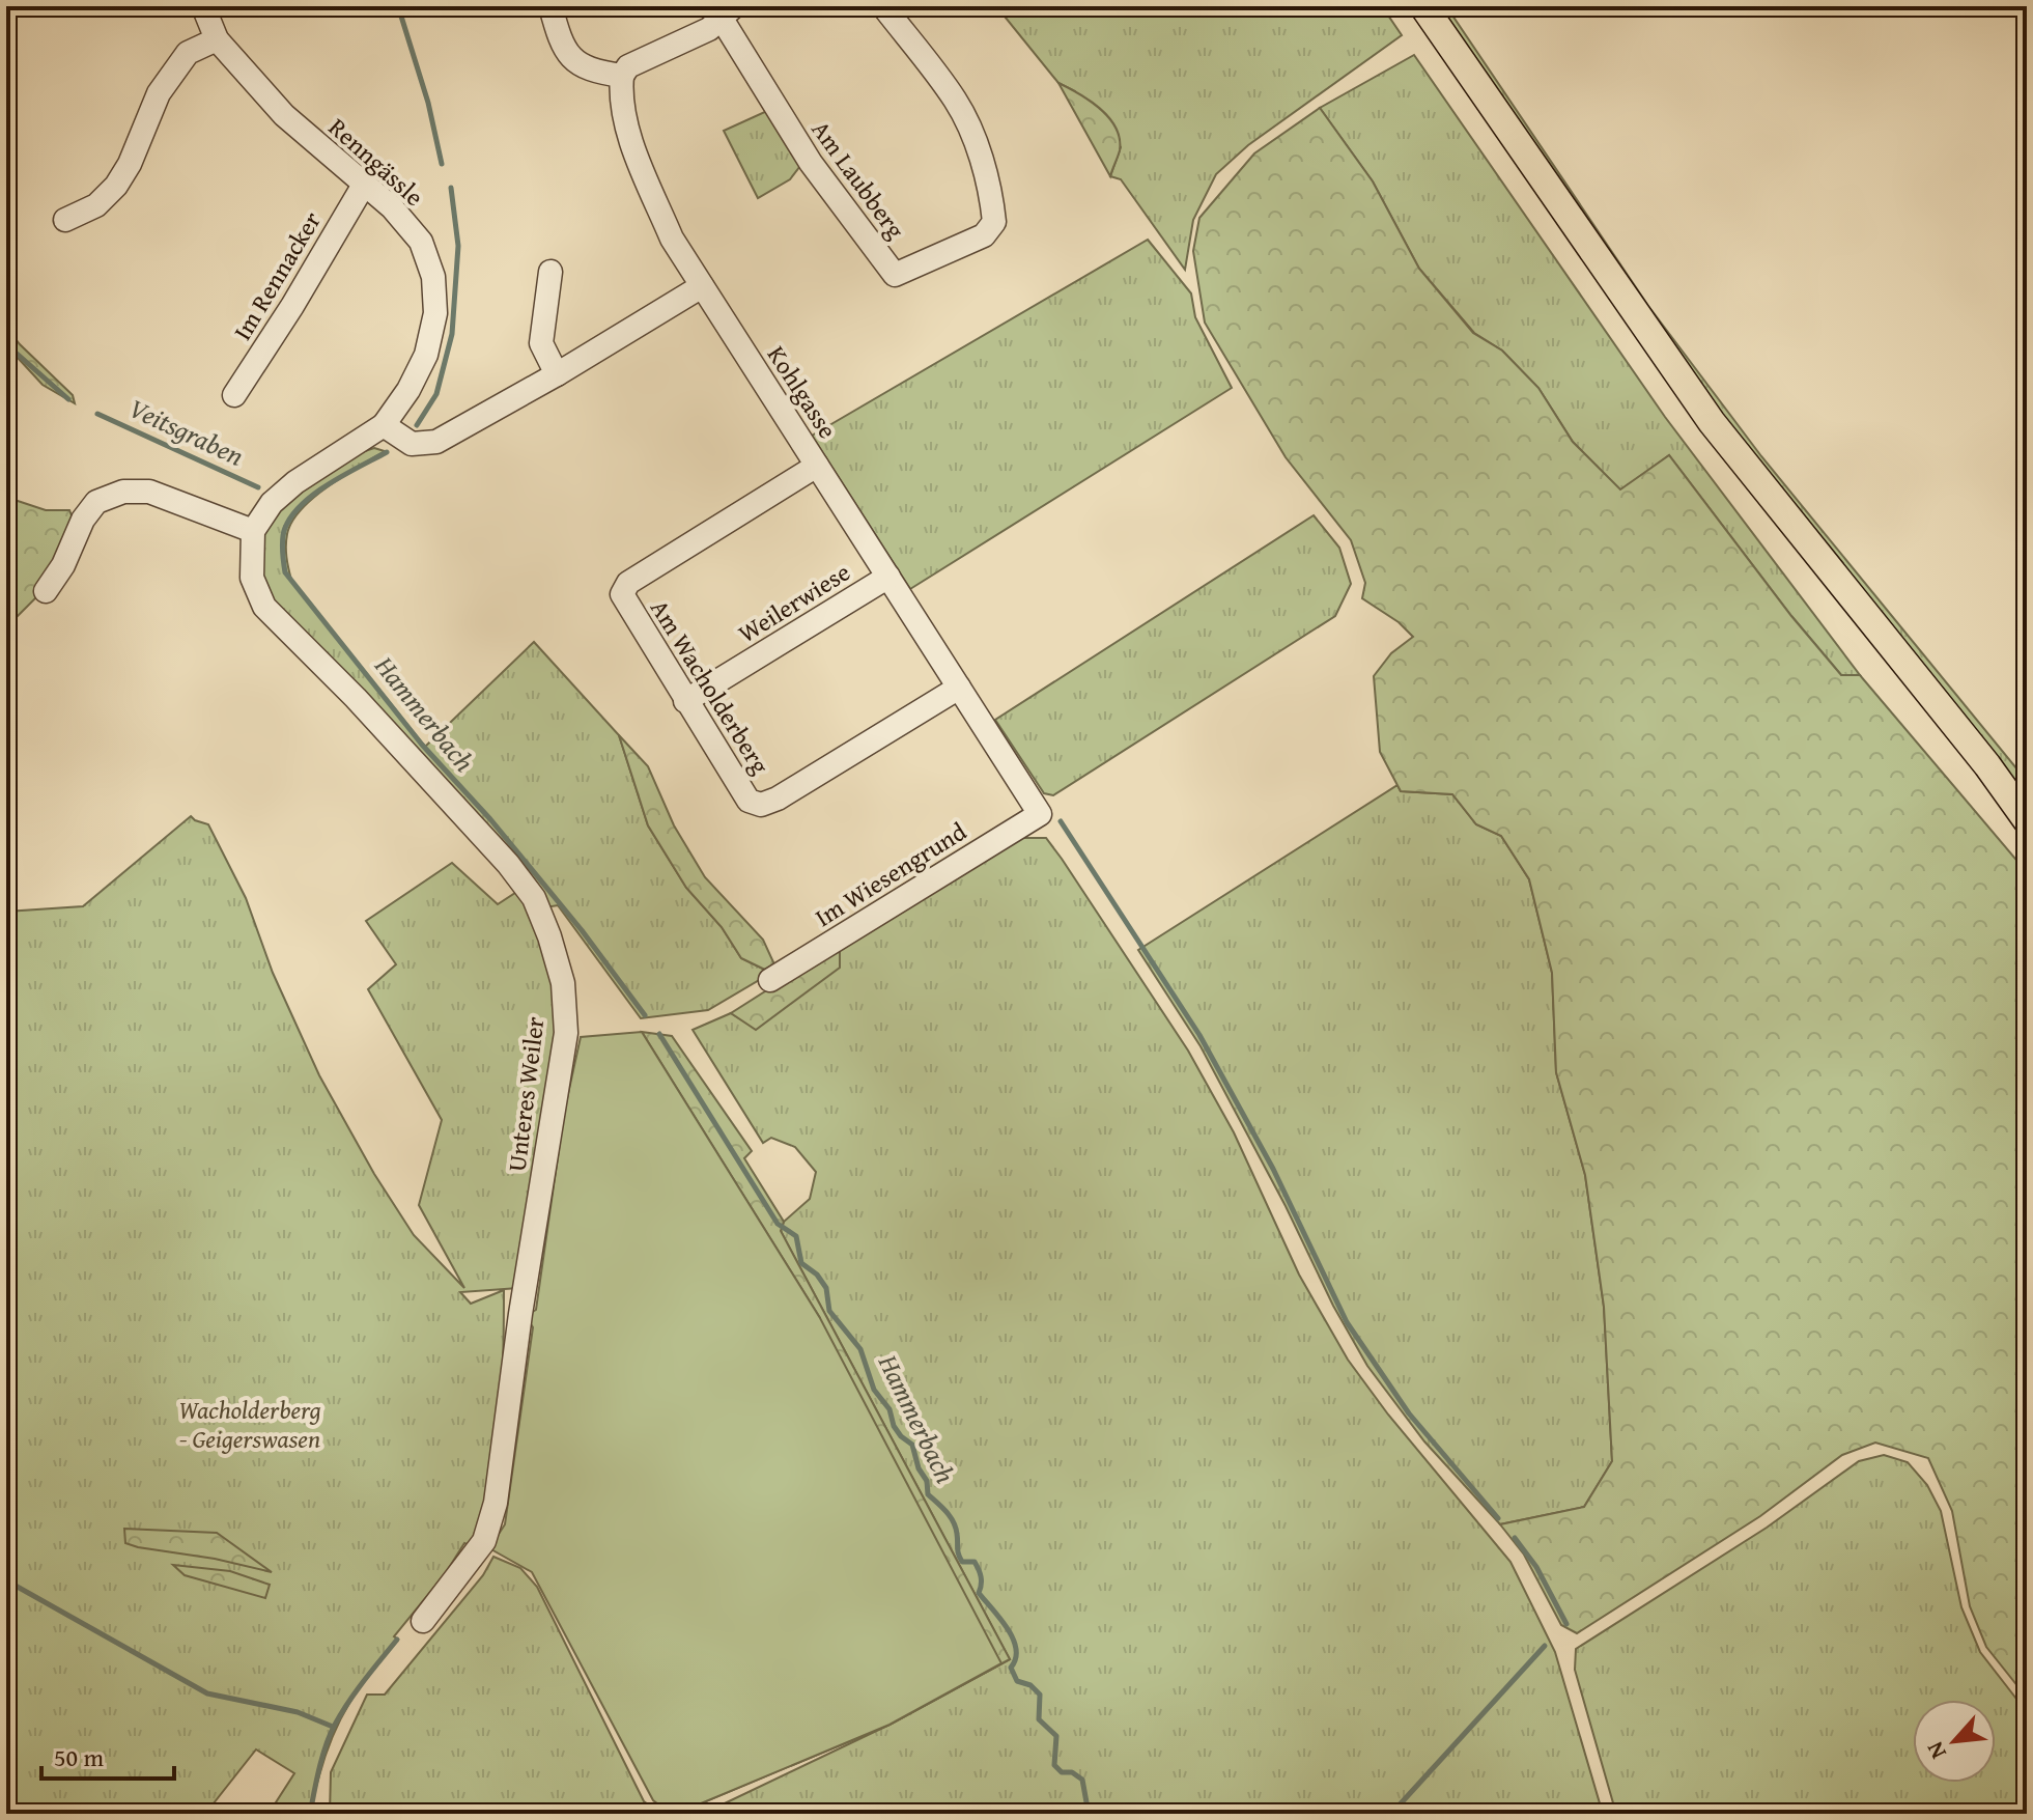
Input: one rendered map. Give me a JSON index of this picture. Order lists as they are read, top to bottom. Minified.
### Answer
{"streets":{"street":["Renngässle","Am Laubberg","Im Rennacker","Kohlgasse","Weilerwiese","Am Wacholderberg","Im Wiesengrund","Unteres Weiler"]},"crossings":[["Renngässle","Im Rennacker"],["Kohlgasse","Weilerwiese"],["Kohlgasse","Am Wacholderberg"],["Kohlgasse","Im Wiesengrund"],["Weilerwiese","Am Wacholderberg"]],"water":["Veitsgraben","Hammerbach"],"parks":["Wacholderberg - Geigerswasen"],"scale_bar":"50 m","north":"bottom left"}
